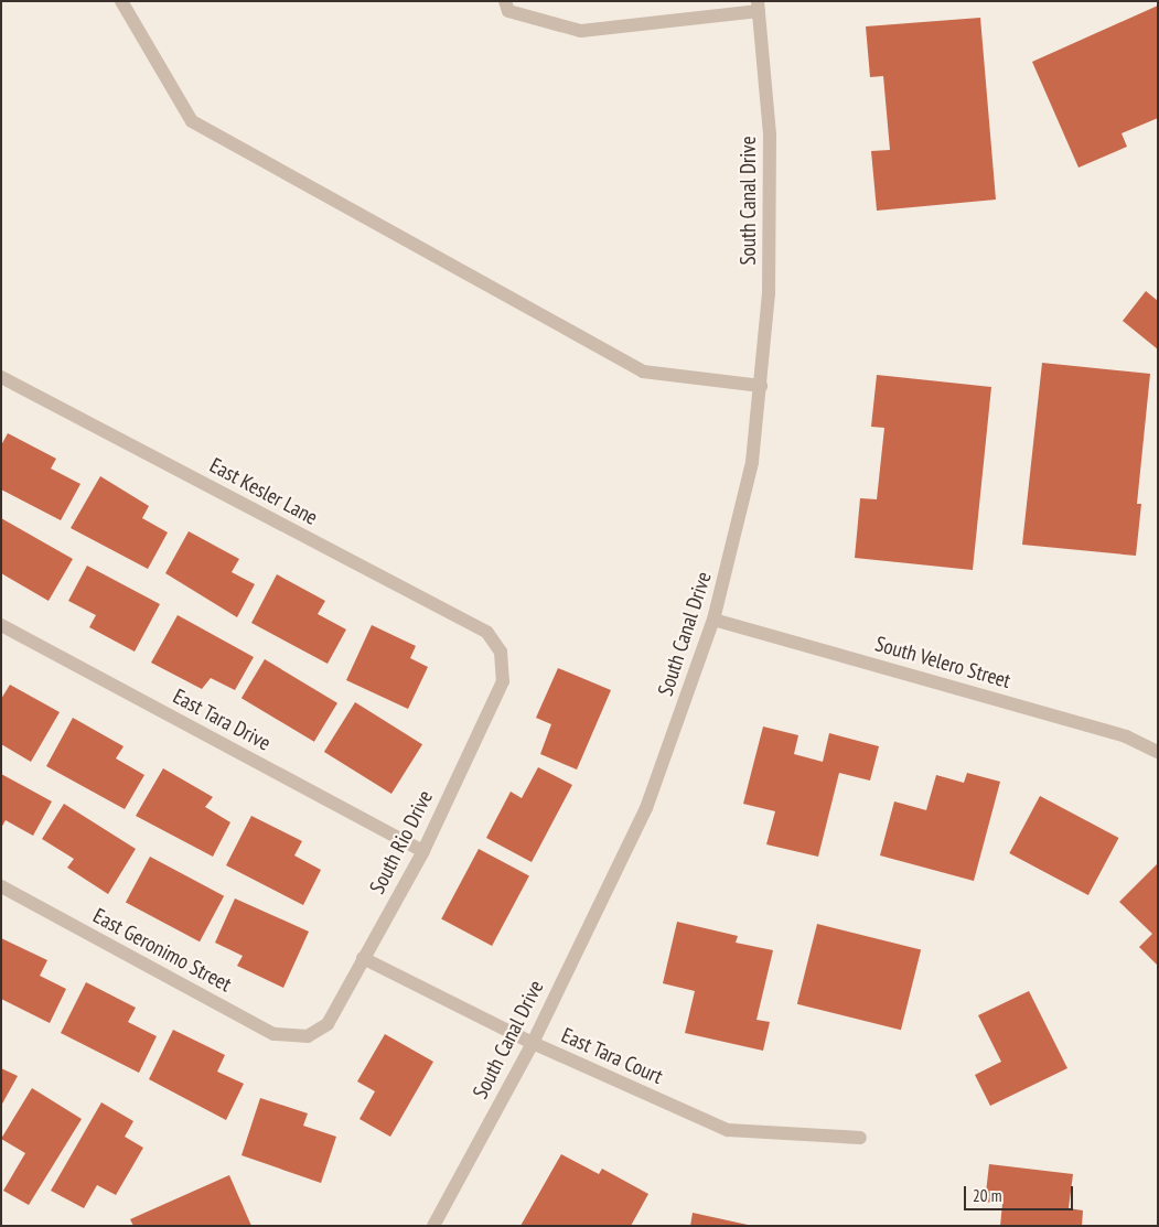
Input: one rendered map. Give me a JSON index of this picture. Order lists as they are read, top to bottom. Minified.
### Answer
{"streets":{"street":["South Canal Drive","East Kesler Lane","South Velero Street","East Tara Drive","South Rio Drive","East Geronimo Street","East Tara Court"]},"crossings":[["South Canal Drive","South Velero Street"],["South Canal Drive","East Tara Court"],["East Kesler Lane","South Rio Drive"],["East Tara Drive","South Rio Drive"],["South Rio Drive","East Geronimo Street"],["South Rio Drive","East Tara Court"]],"scale_bar":"20 m"}
